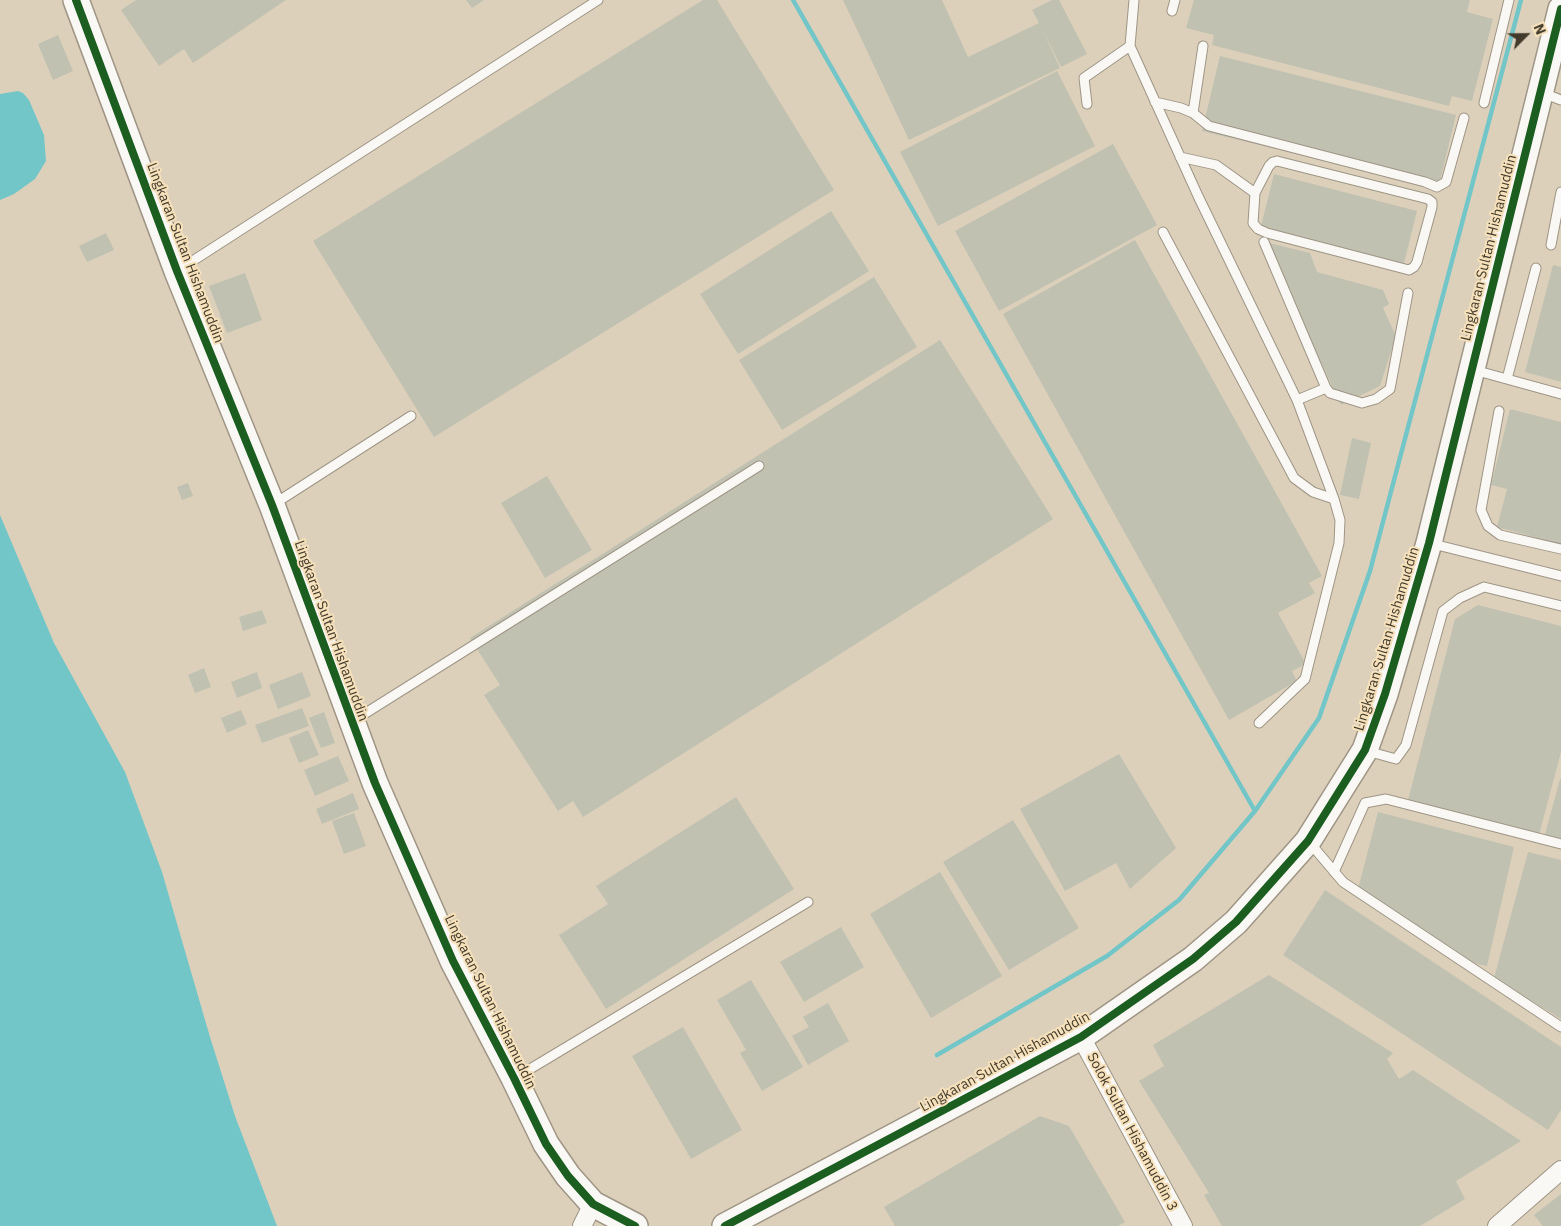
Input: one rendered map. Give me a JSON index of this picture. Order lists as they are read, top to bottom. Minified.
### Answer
{"streets":{"street":["Lingkaran Sultan Hishamuddin","Solok Sultan Hishamuddin 3"]},"crossings":[["Lingkaran Sultan Hishamuddin","Solok Sultan Hishamuddin 3"]],"north":"top right"}
